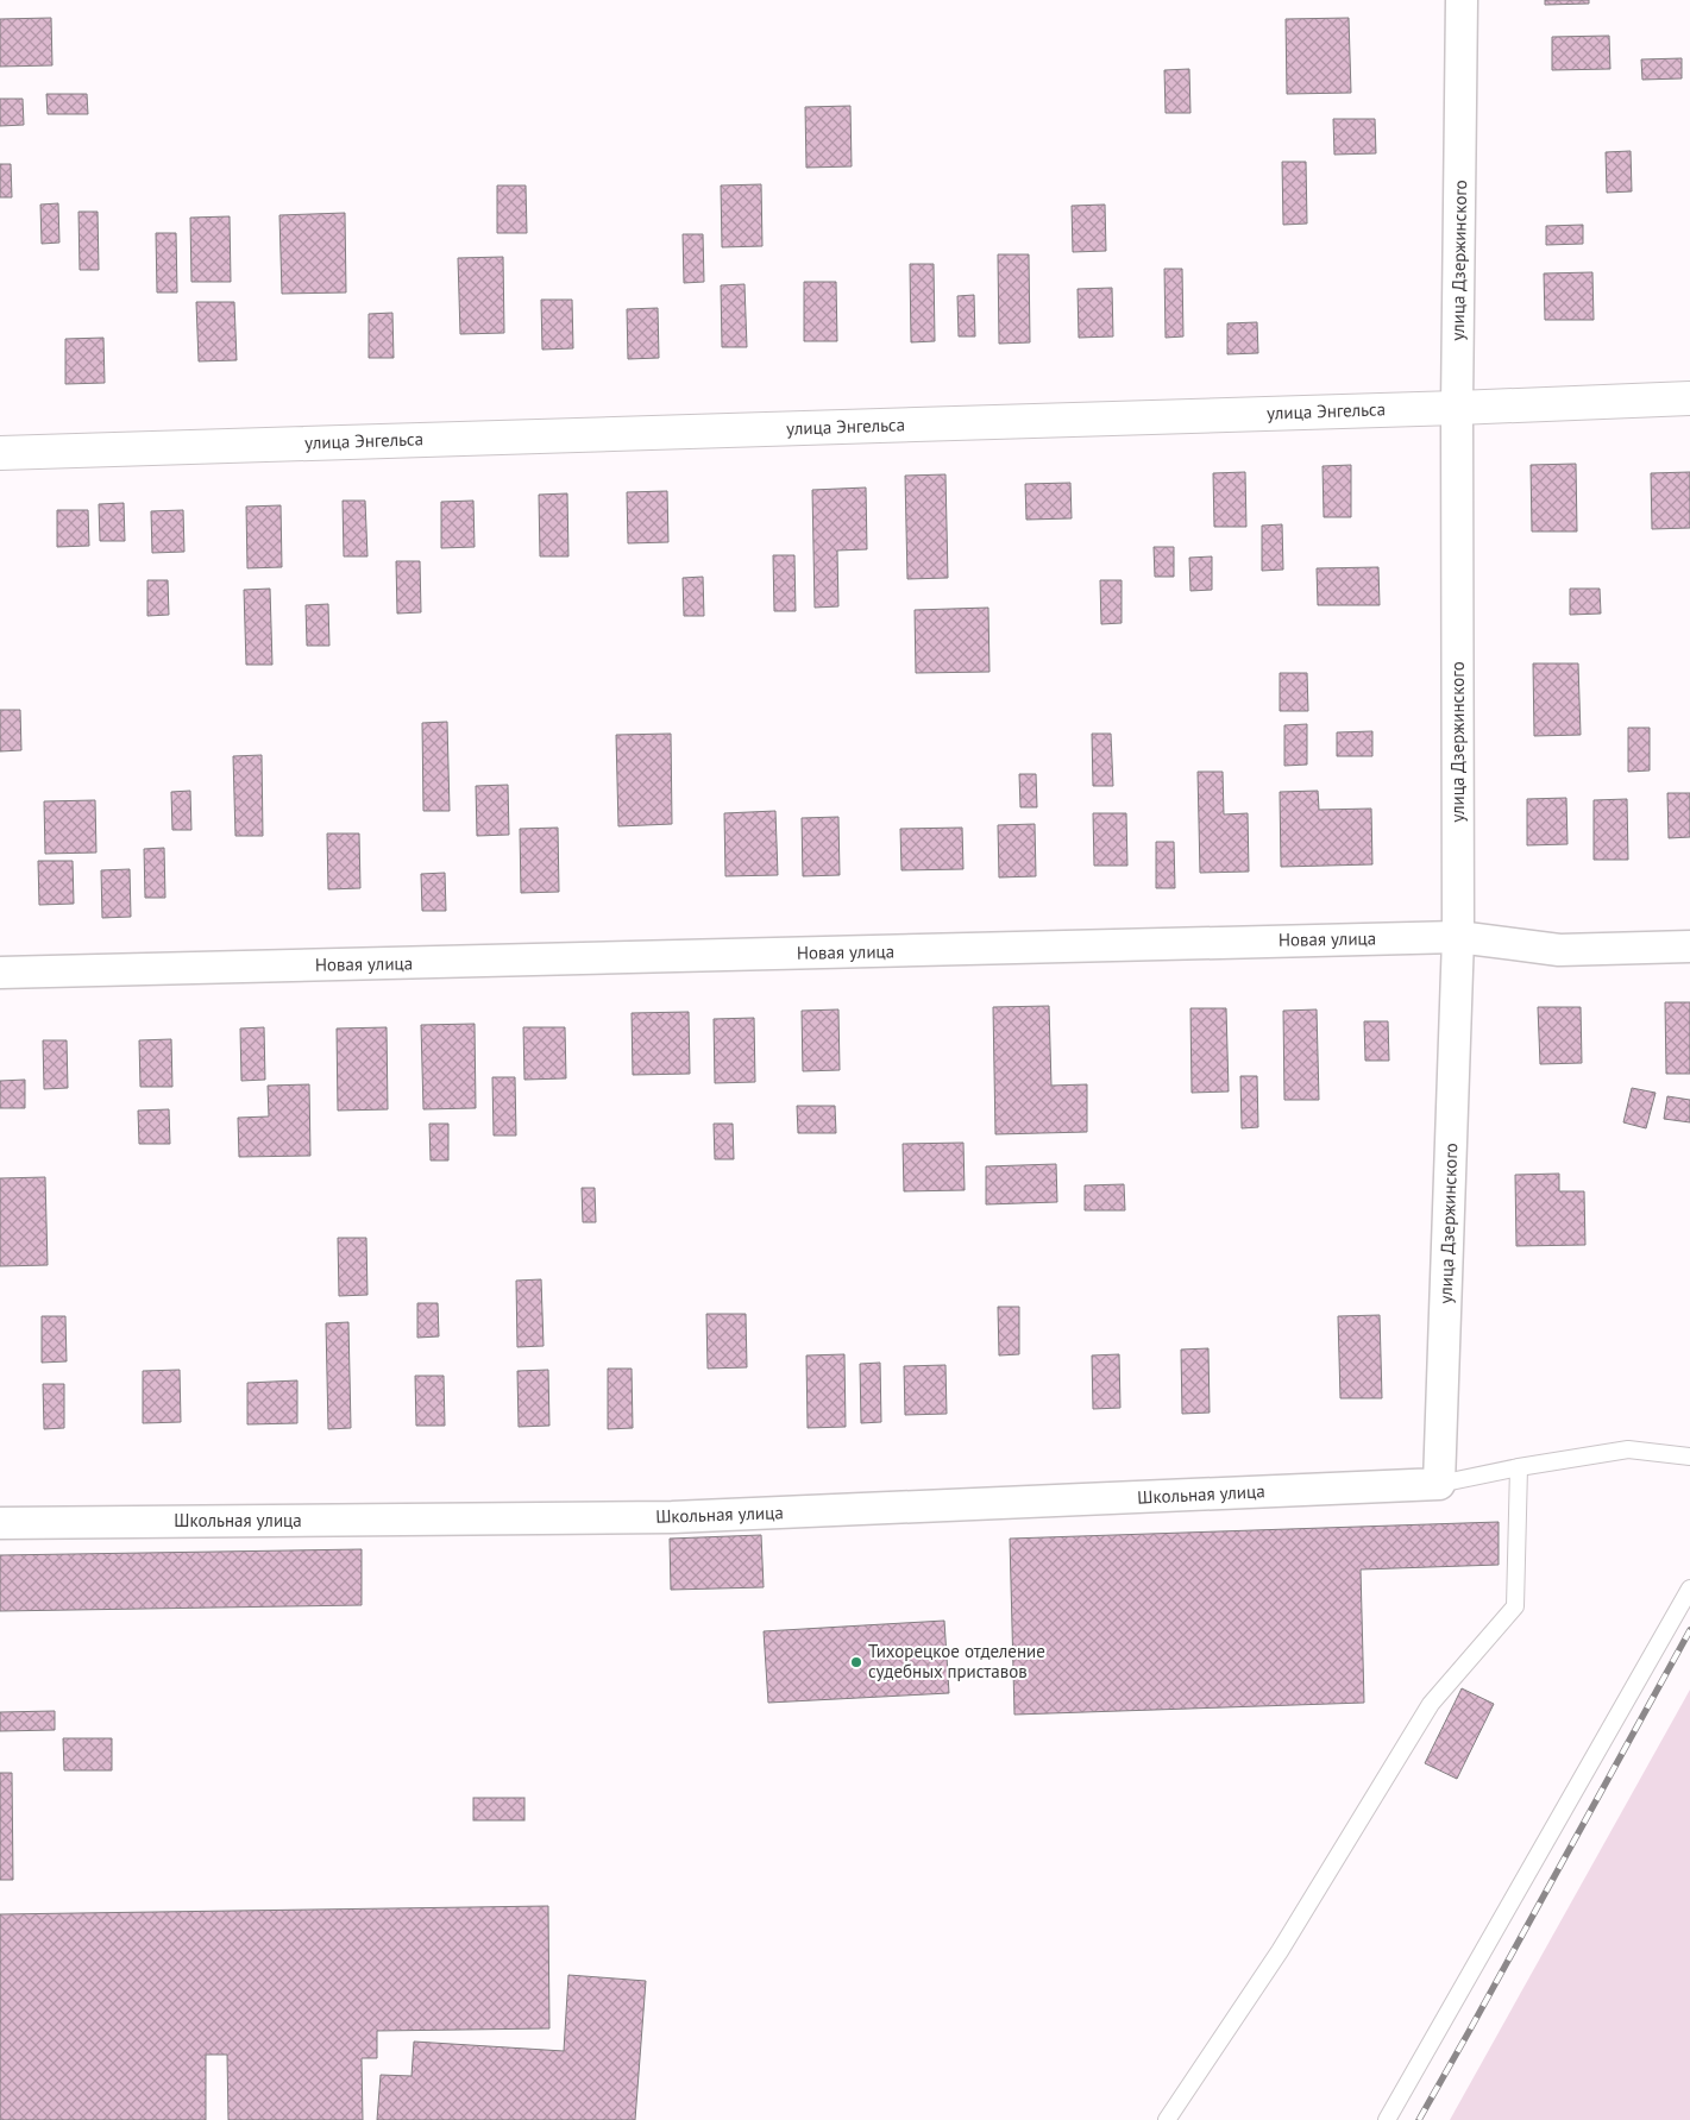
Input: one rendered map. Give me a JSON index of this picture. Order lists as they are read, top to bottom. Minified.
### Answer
{"streets":{"main road":["улица Энгельса"],"street":["улица Дзержинского","Новая улица","Школьная улица"]},"crossings":[["улица Дзержинского","улица Энгельса"],["улица Дзержинского","Новая улица"],["улица Дзержинского","Школьная улица"]],"places":["Тихорецкое отделение судебных приставов"]}
